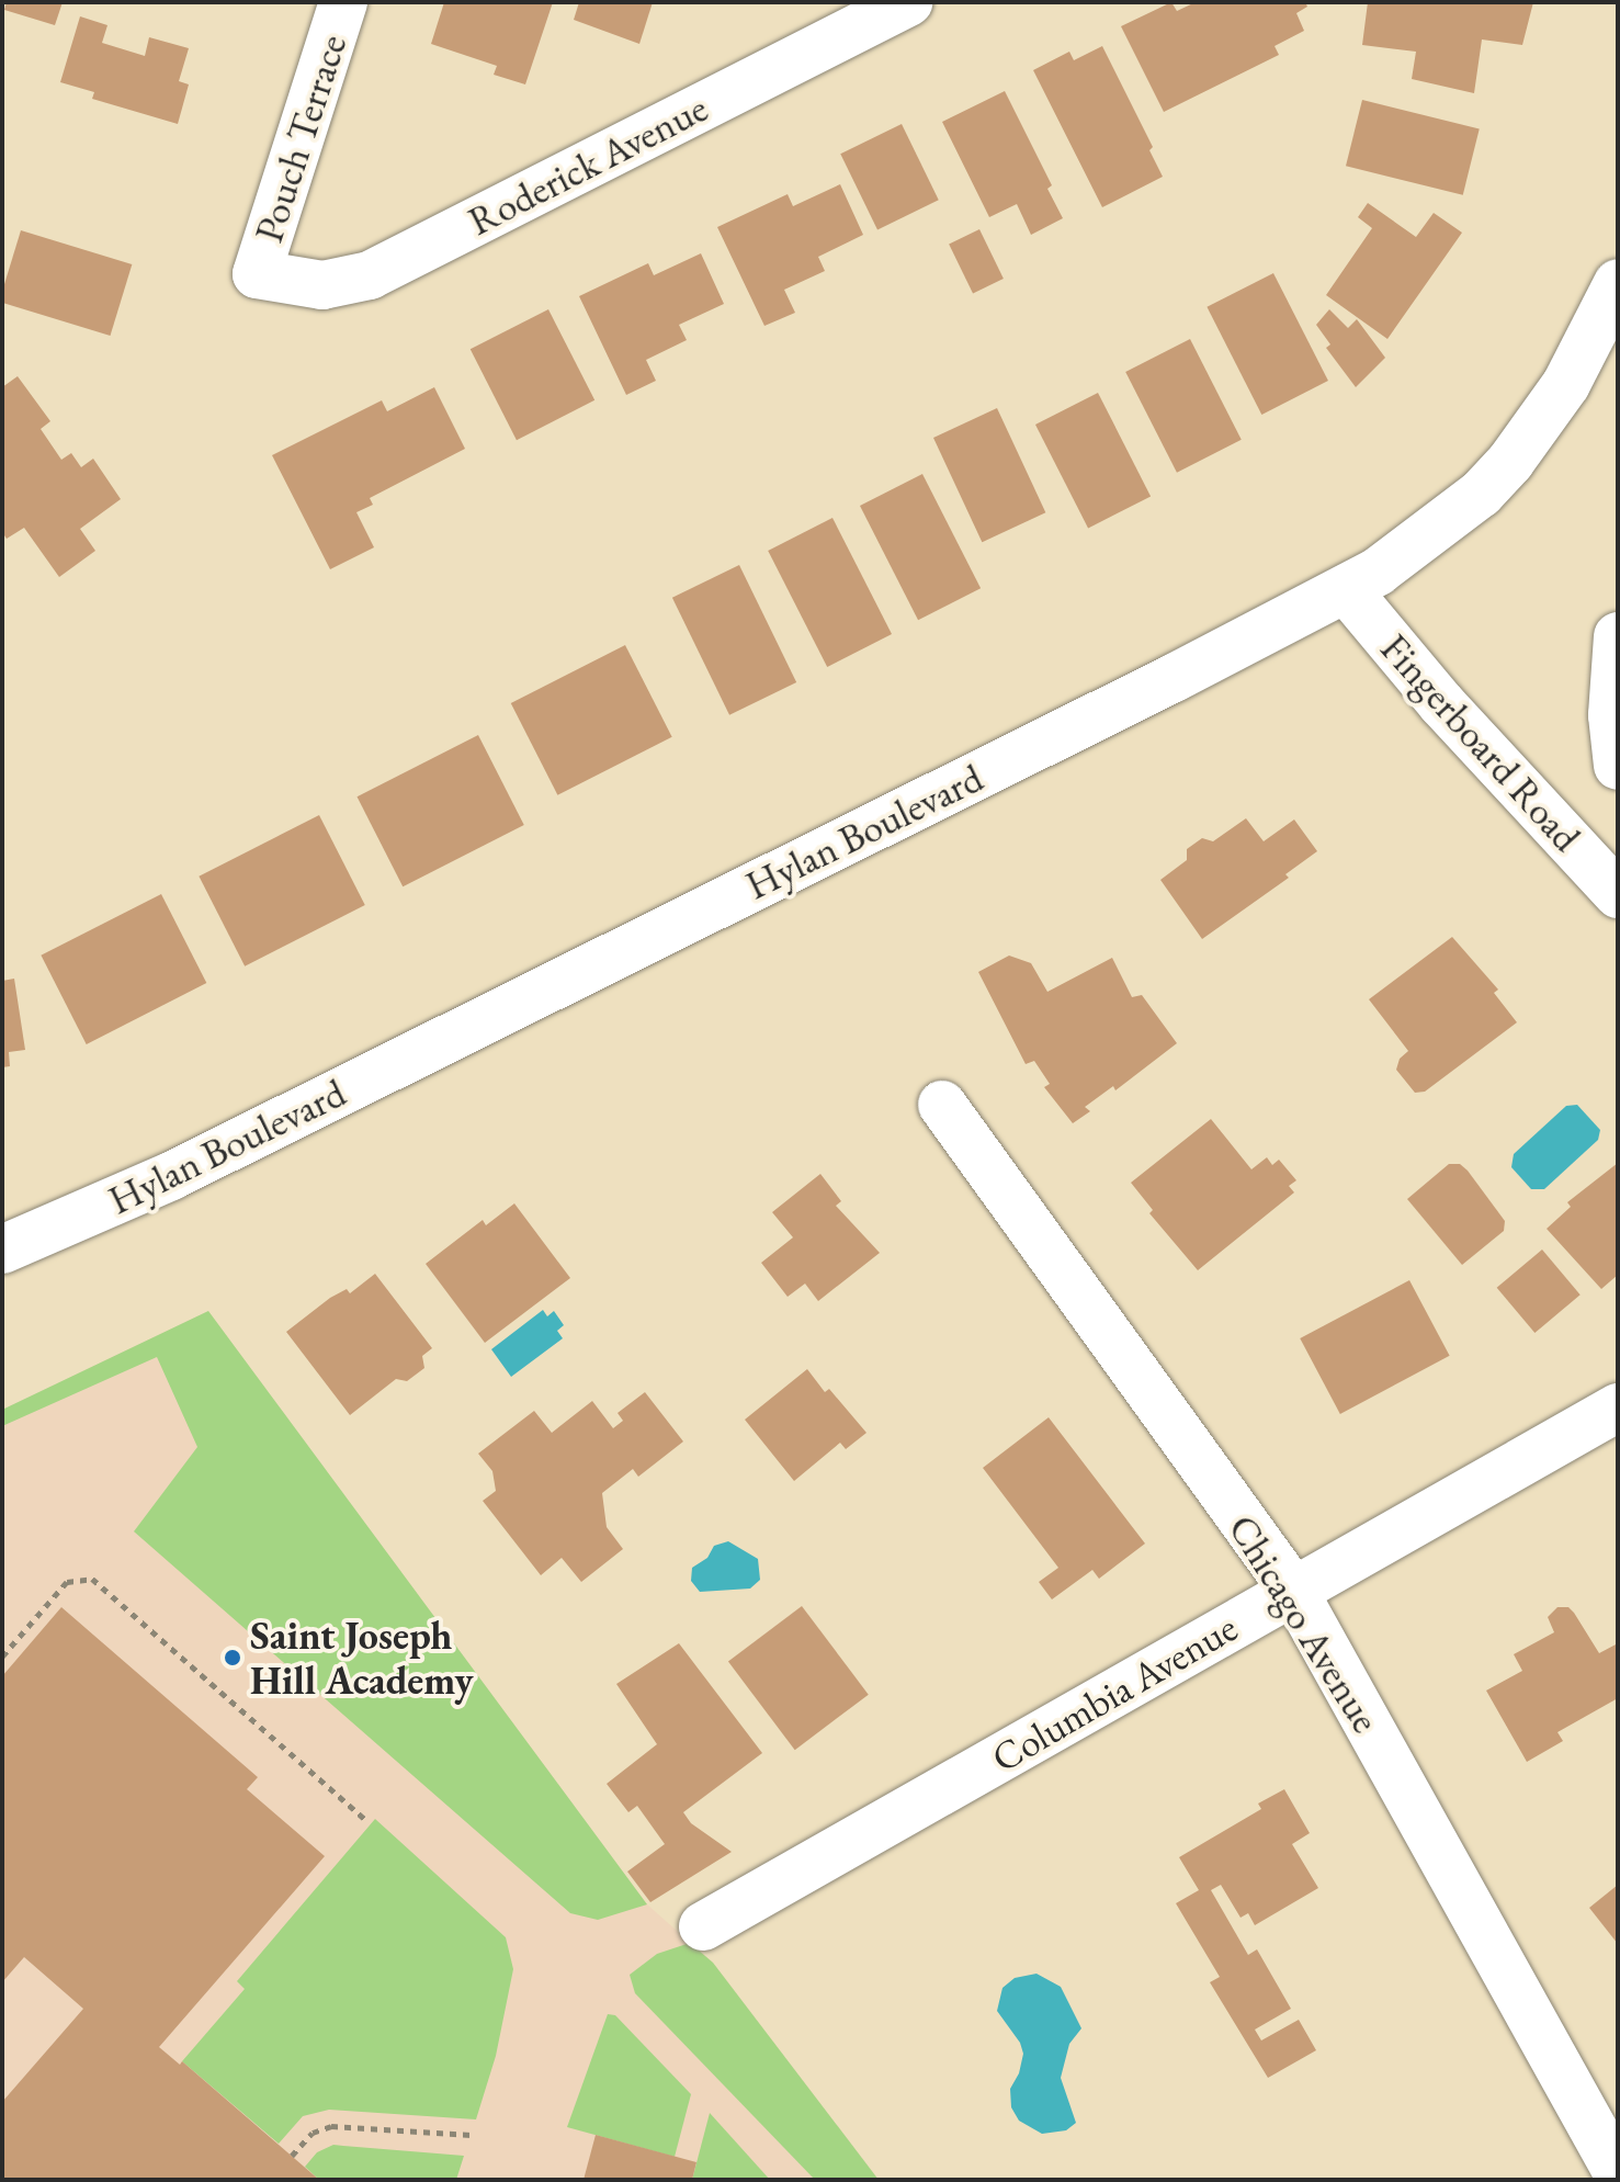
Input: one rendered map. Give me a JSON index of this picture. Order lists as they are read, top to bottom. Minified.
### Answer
{"streets":{"street":["Pouch Terrace","Roderick Avenue","Fingerboard Road","Hylan Boulevard","Chicago Avenue","Columbia Avenue"]},"crossings":[["Pouch Terrace","Roderick Avenue"],["Fingerboard Road","Hylan Boulevard"],["Chicago Avenue","Columbia Avenue"]],"places":["Saint Joseph Hill Academy"]}
